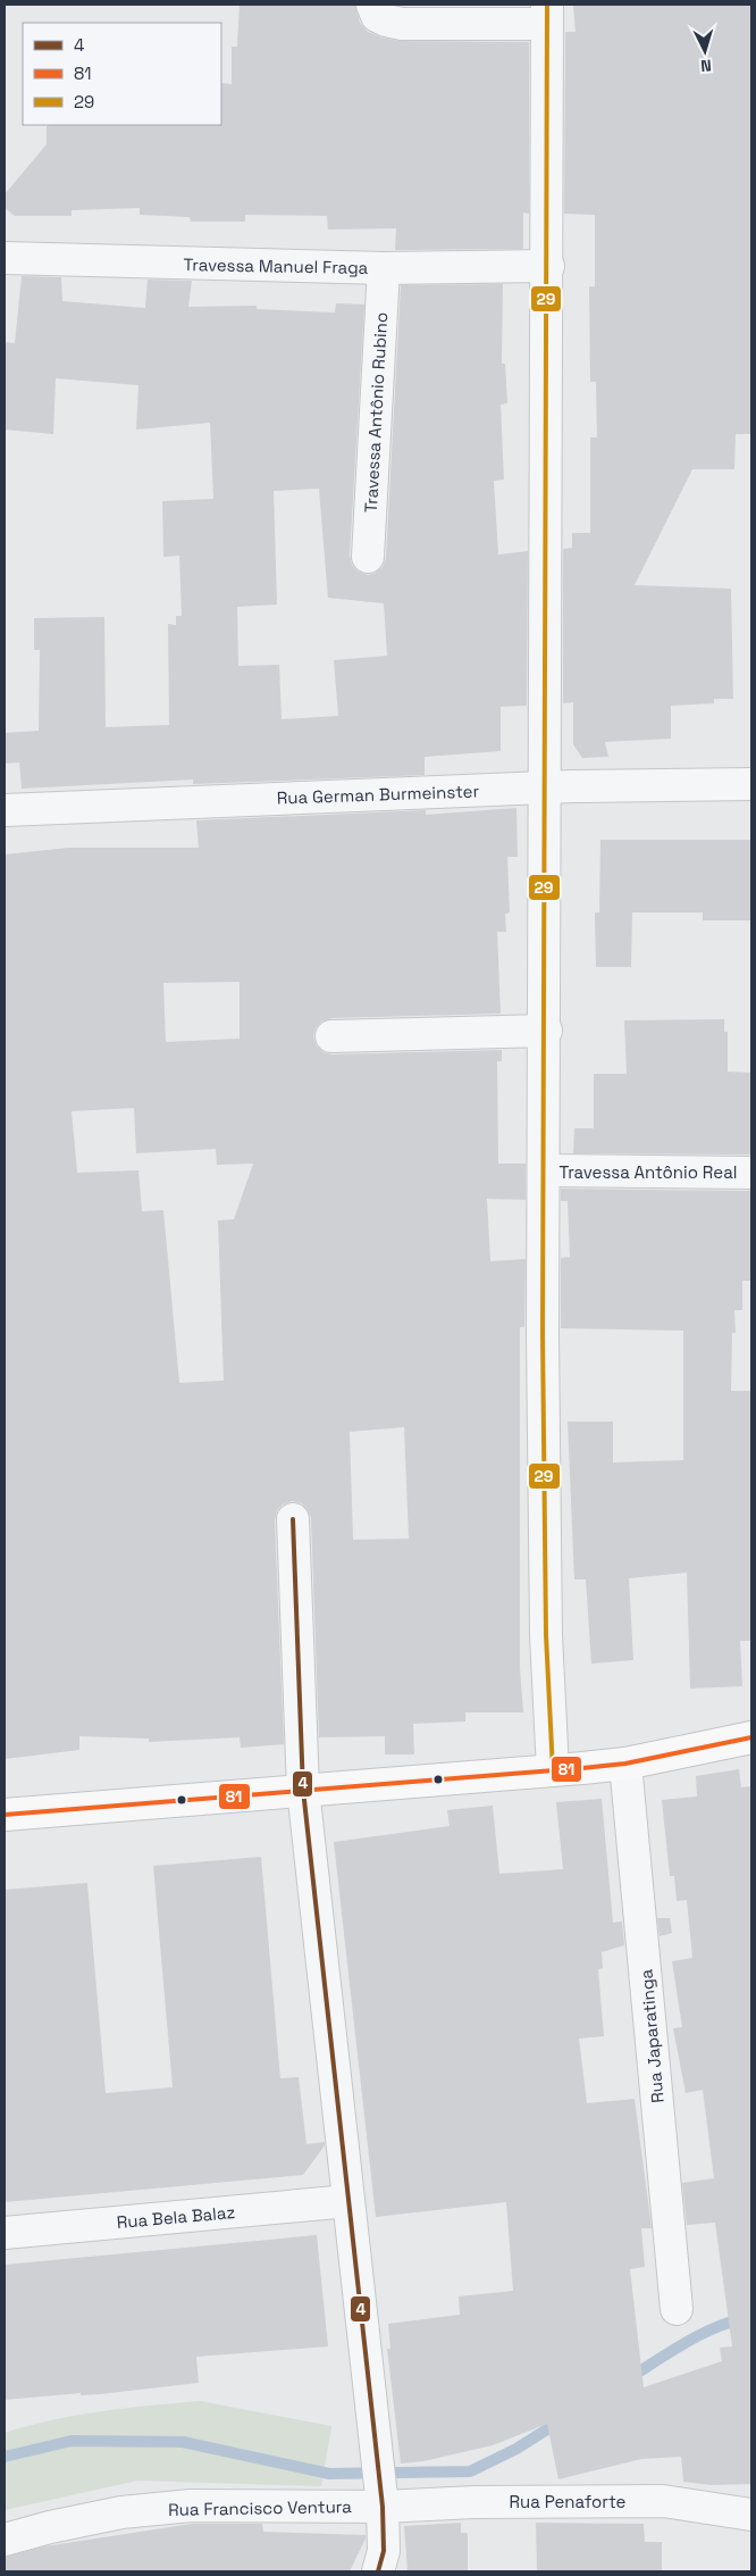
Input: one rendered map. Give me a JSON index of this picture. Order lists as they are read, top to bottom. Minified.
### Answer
{"streets":{"street":["Travessa Manuel Fraga","Travessa Antônio Rubino","Rua German Burmeinster","Travessa Antônio Real","Rua Japaratinga","Rua Bela Balaz","Rua Penaforte","Rua Francisco Ventura"]},"crossings":[["Travessa Manuel Fraga","Travessa Antônio Rubino"],["Rua Penaforte","Rua Francisco Ventura"]],"lines":["transit line 29","transit line 4","transit line 81"],"legend":["4","81","29"],"north":"bottom"}
